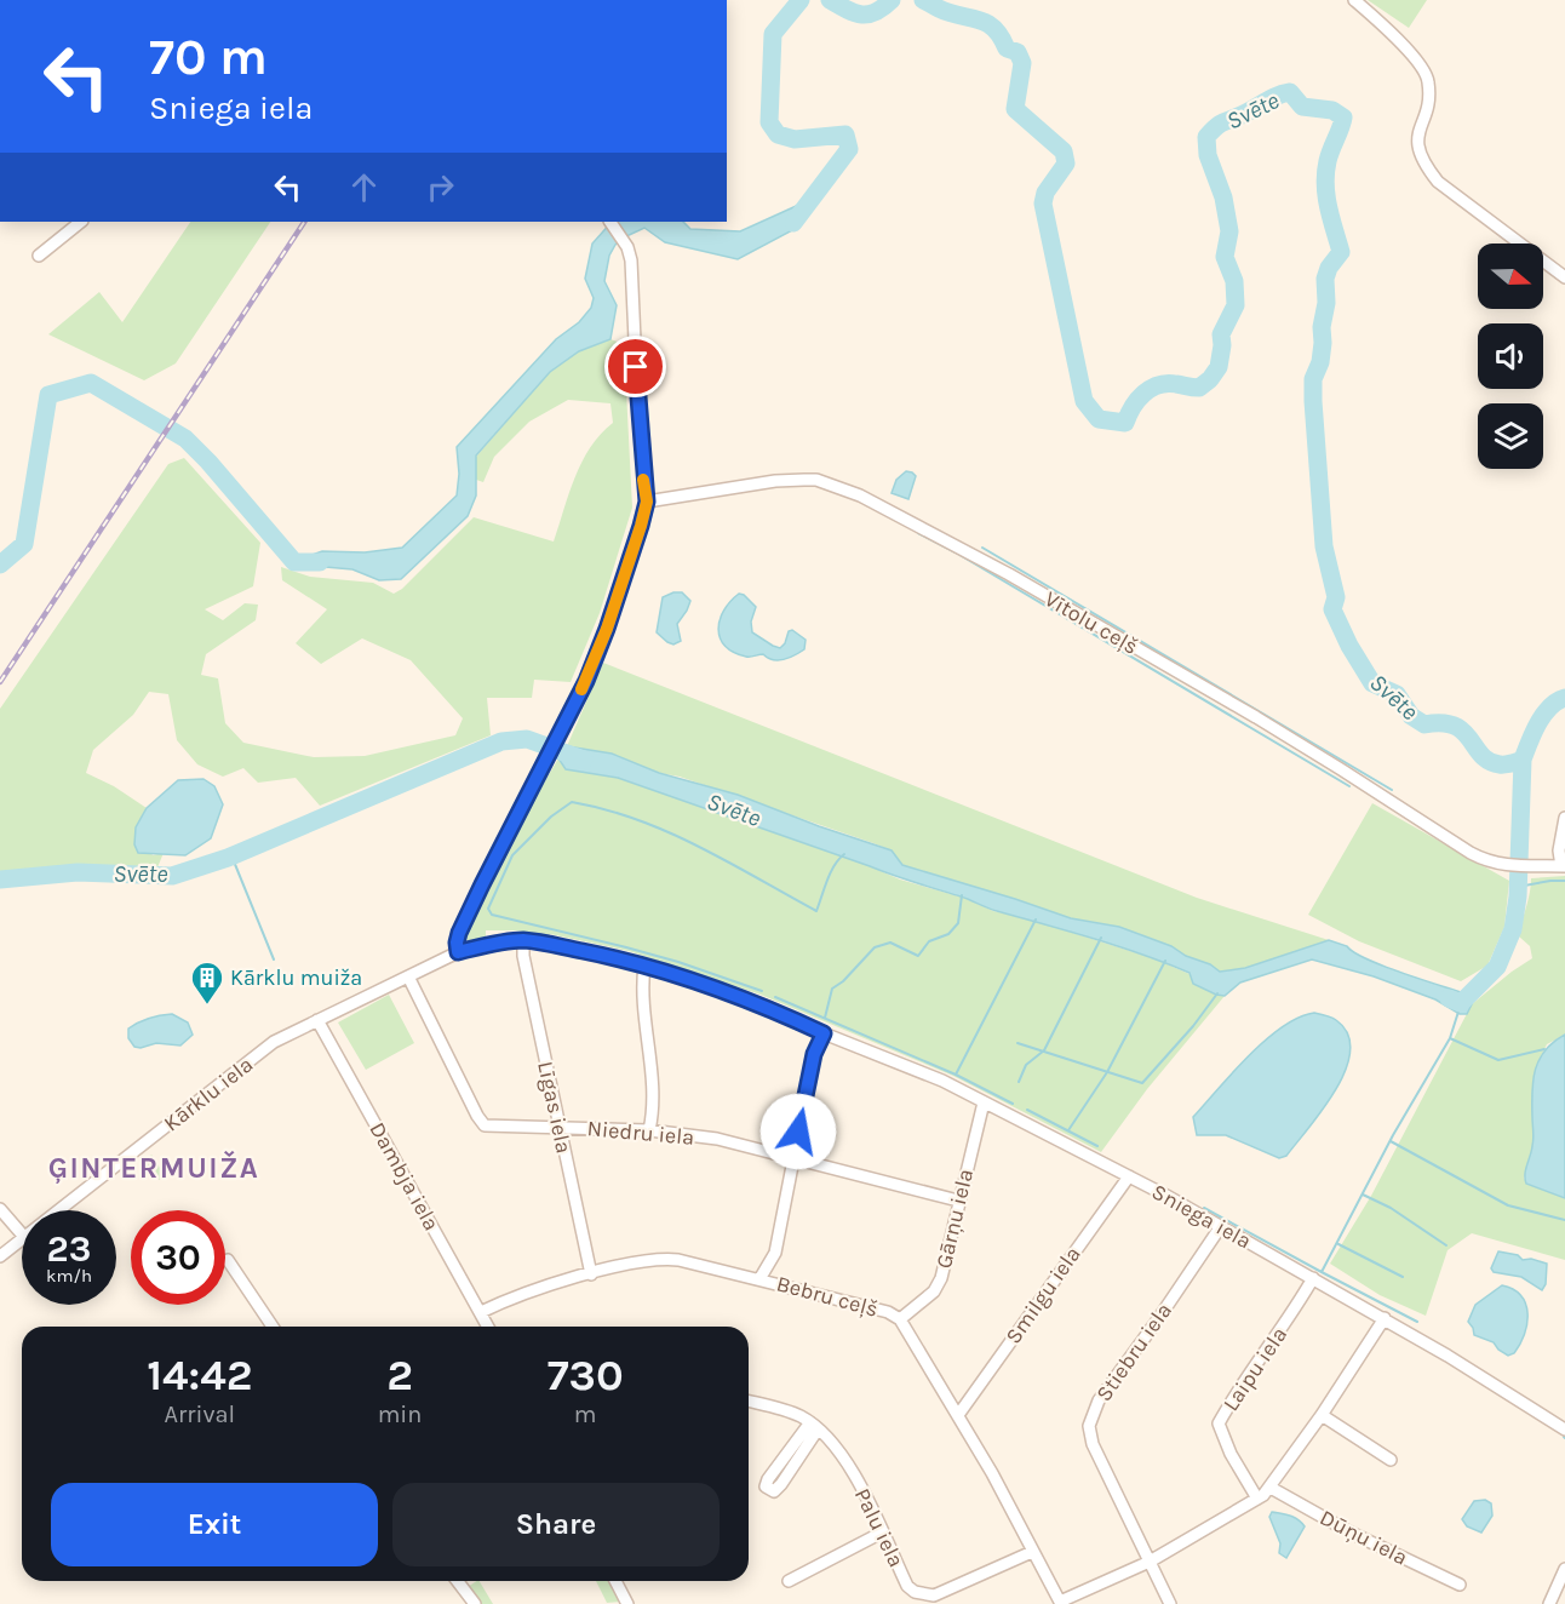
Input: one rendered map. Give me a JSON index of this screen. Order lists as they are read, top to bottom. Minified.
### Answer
{"streets":{"street":["Vītolu ceļš","Kārklu iela","Līgas iela","Niedru iela","Dambja iela","Sniega iela","Gārņu iela","Smilgu iela","Bebru ceļš","Stiebru iela","Laipu iela","Palu iela","Dūņu iela"]},"crossings":[["Kārklu iela","Dambja iela"],["Kārklu iela","Sniega iela"],["Līgas iela","Niedru iela"],["Līgas iela","Sniega iela"],["Līgas iela","Bebru ceļš"],["Niedru iela","Sniega iela"],["Niedru iela","Gārņu iela"],["Dambja iela","Sniega iela"],["Dambja iela","Bebru ceļš"],["Sniega iela","Gārņu iela"],["Sniega iela","Smilgu iela"],["Sniega iela","Stiebru iela"],["Sniega iela","Laipu iela"],["Gārņu iela","Bebru ceļš"],["Smilgu iela","Bebru ceļš"],["Bebru ceļš","Palu iela"]],"districts":["ĢINTERMUIŽA"],"water":["Svēte"],"places":{"building":["Kārklu muiža"]},"north":"right","page":{"turn":["70 m","Sniega iela"],"speed":"23 km/h","limit":"30","eta":["14:42","Arrival","2","min","730","m"],"buttons":["Exit","Share"]}}
